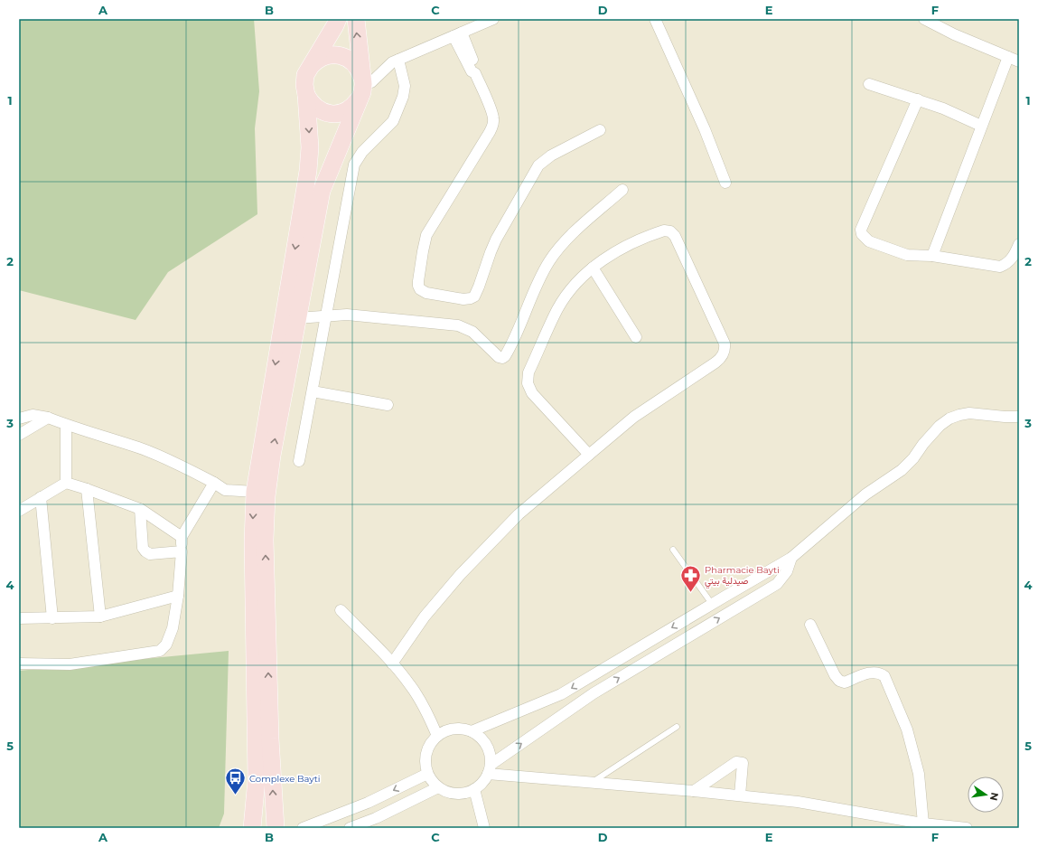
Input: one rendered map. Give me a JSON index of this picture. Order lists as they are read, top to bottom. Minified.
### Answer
{"places":{"pharmacy":["Pharmacie Bayti صيدلية بيتي"],"bus stop":["Complexe Bayti"]},"north":"right","grid":{"columns":["A","B","C","D","E","F"],"rows":["1","2","3","4","5"]}}
